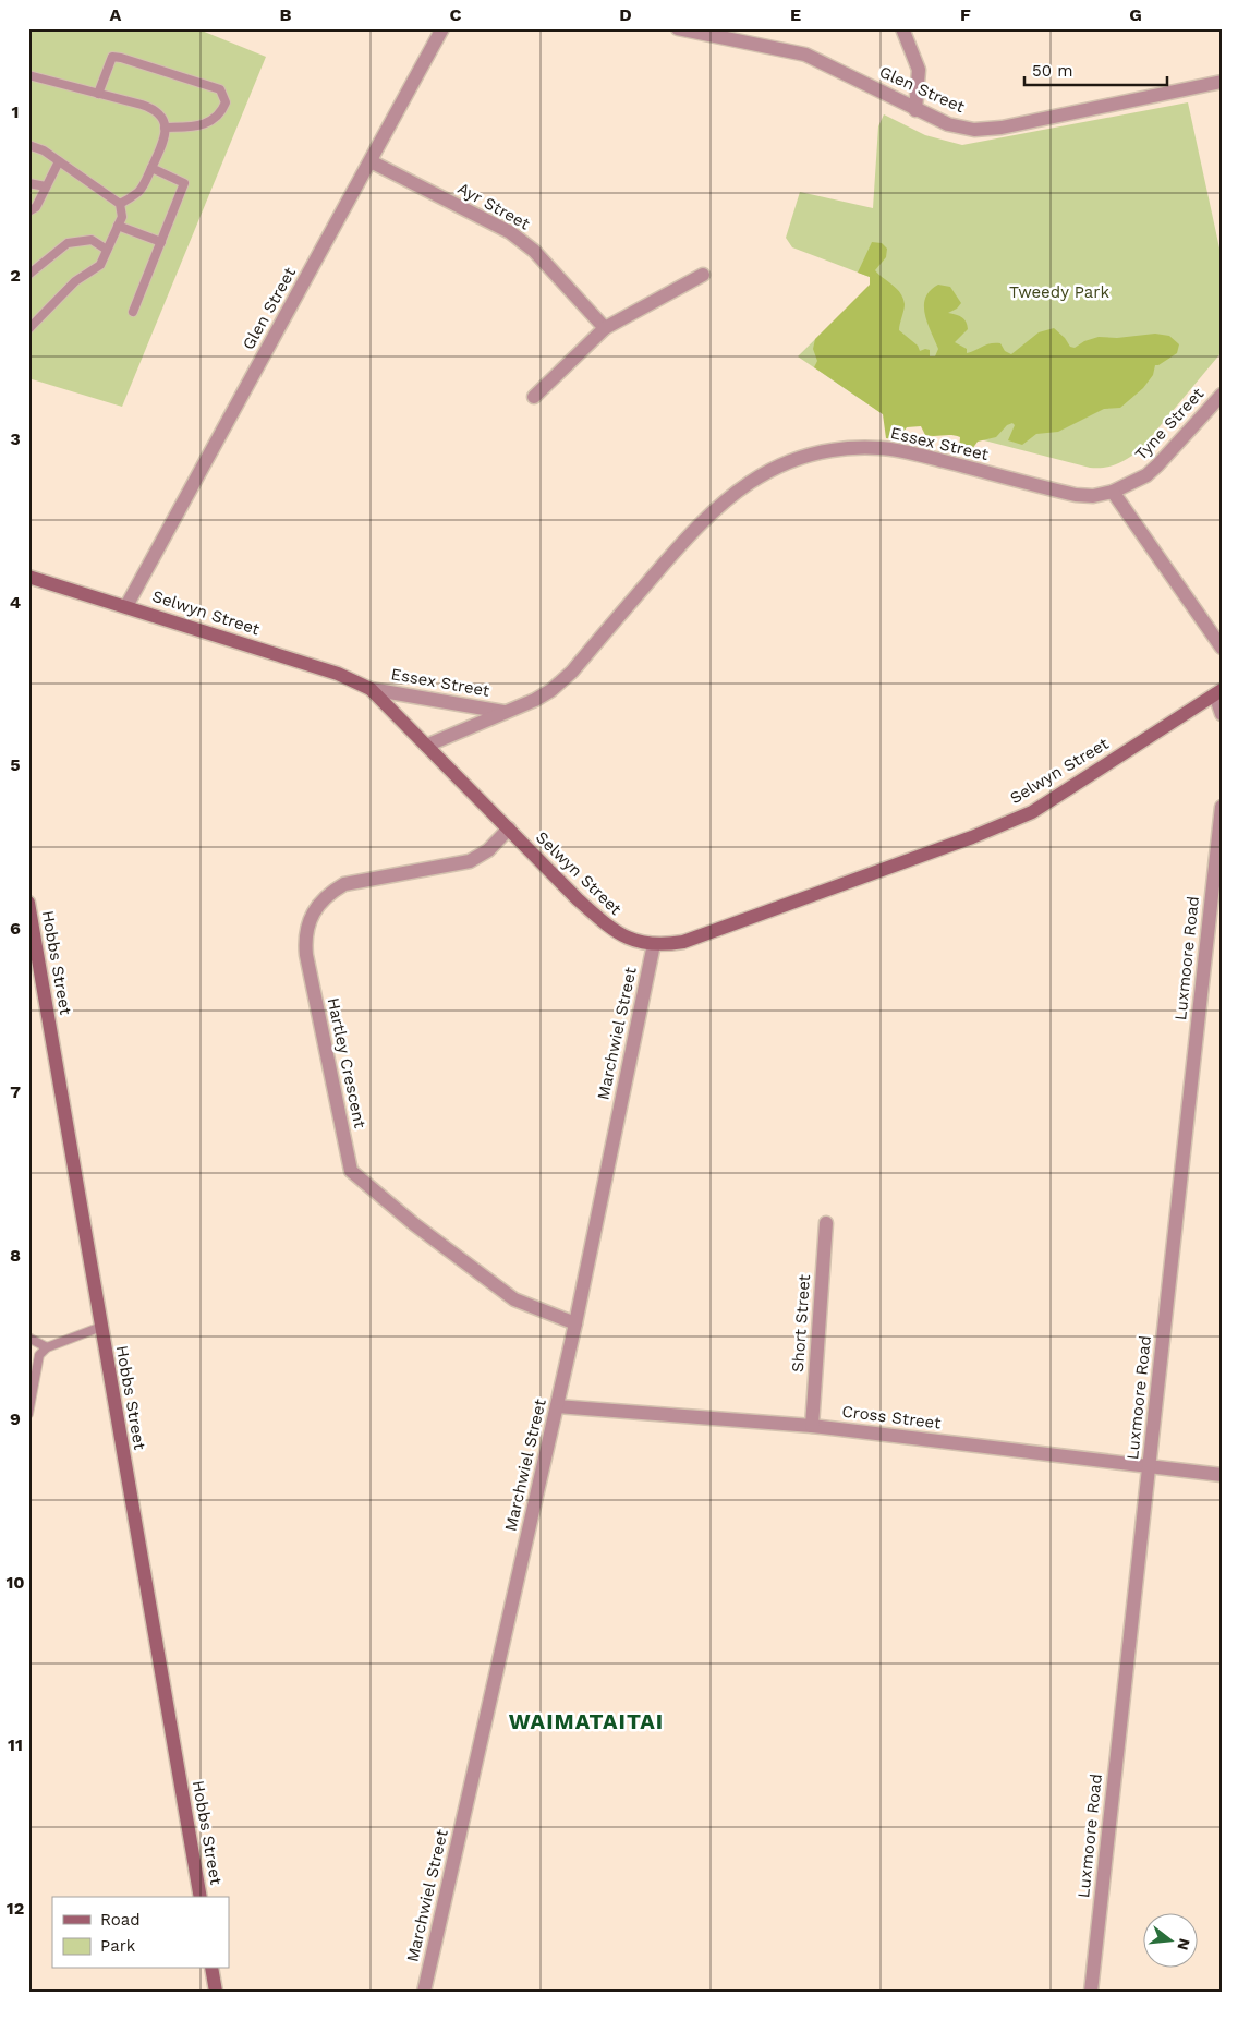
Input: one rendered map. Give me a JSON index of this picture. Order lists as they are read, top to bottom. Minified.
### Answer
{"streets":{"street":["Glen Street","Ayr Street","Tyne Street","Essex Street","Selwyn Street","Luxmoore Road","Hobbs Street","Marchwiel Street","Hartley Crescent","Short Street","Cross Street"]},"crossings":[["Glen Street","Ayr Street"],["Glen Street","Selwyn Street"],["Tyne Street","Essex Street"],["Essex Street","Selwyn Street"],["Selwyn Street","Marchwiel Street"],["Selwyn Street","Hartley Crescent"],["Luxmoore Road","Cross Street"],["Marchwiel Street","Hartley Crescent"],["Marchwiel Street","Cross Street"],["Short Street","Cross Street"]],"districts":["WAIMATAITAI"],"parks":["Tweedy Park"],"legend":["Road","Park"],"scale_bar":"50 m","north":"right","grid":{"columns":["A","B","C","D","E","F","G"],"rows":["1","2","3","4","5","6","7","8","9","10","11","12"]}}
